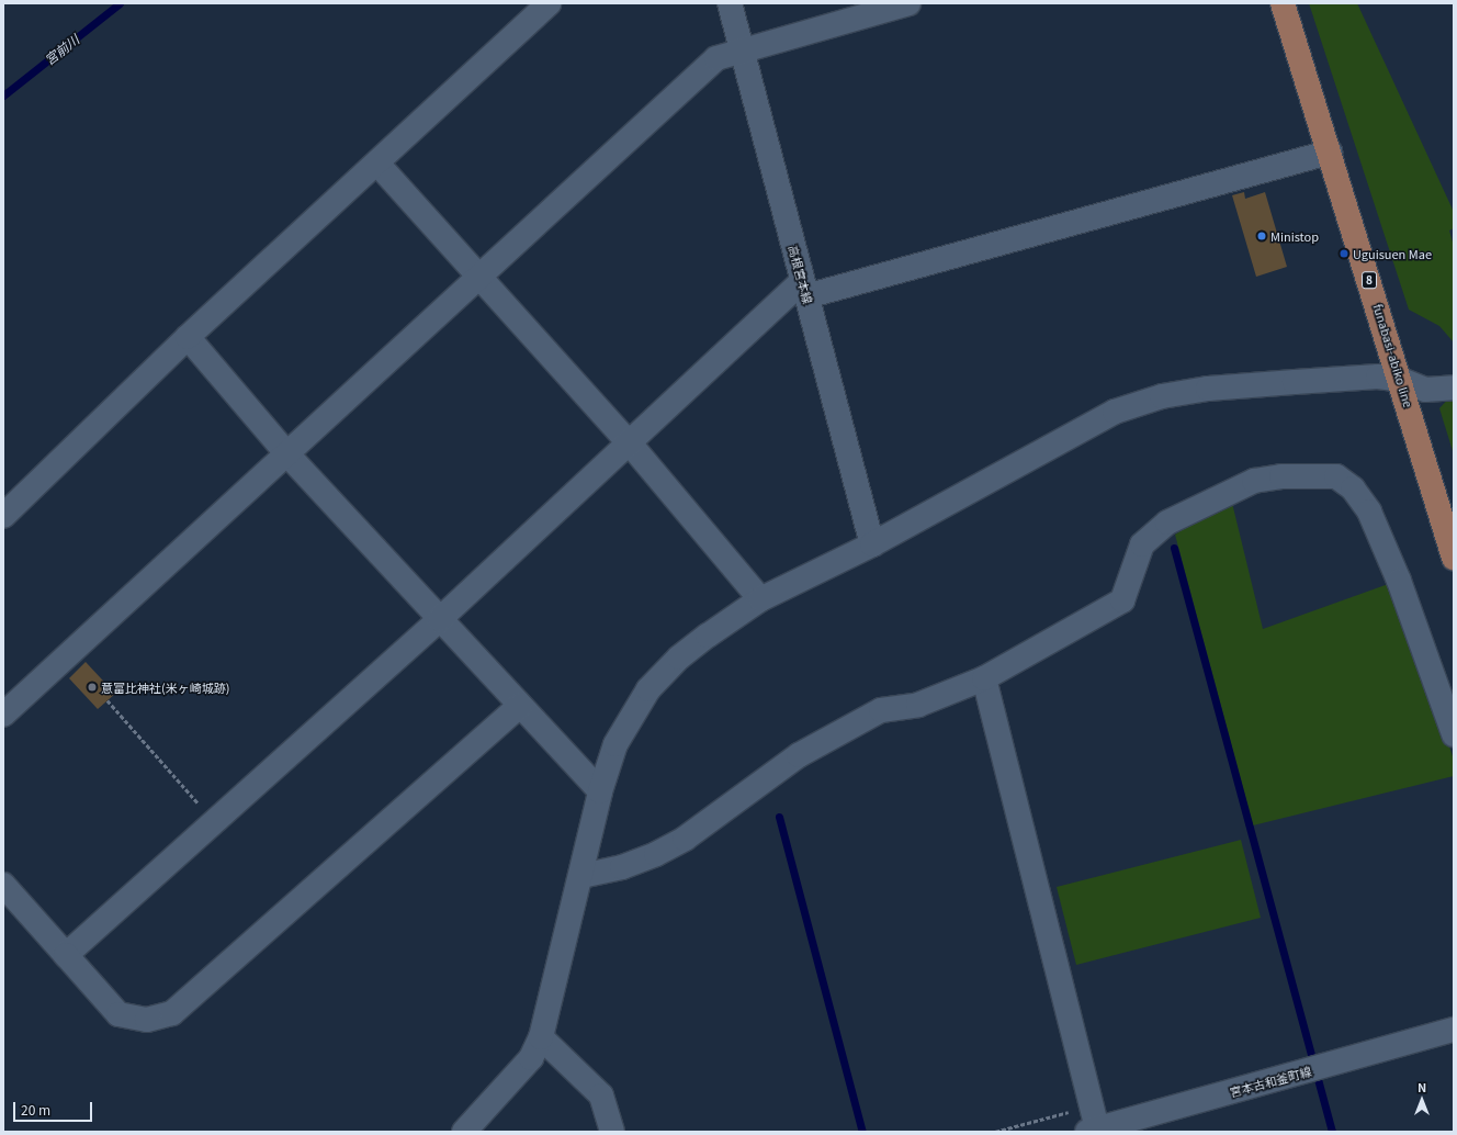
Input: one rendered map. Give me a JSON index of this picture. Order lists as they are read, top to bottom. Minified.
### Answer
{"streets":{"main road":["8","funabasi-abiko line"],"street":["高根宮本線","宮本古和釜町線"]},"water":["宮前川"],"places":["Ministop","Uguisuen Mae","意富比神社(米ヶ崎城跡)"],"scale_bar":"20 m","north":"top"}
